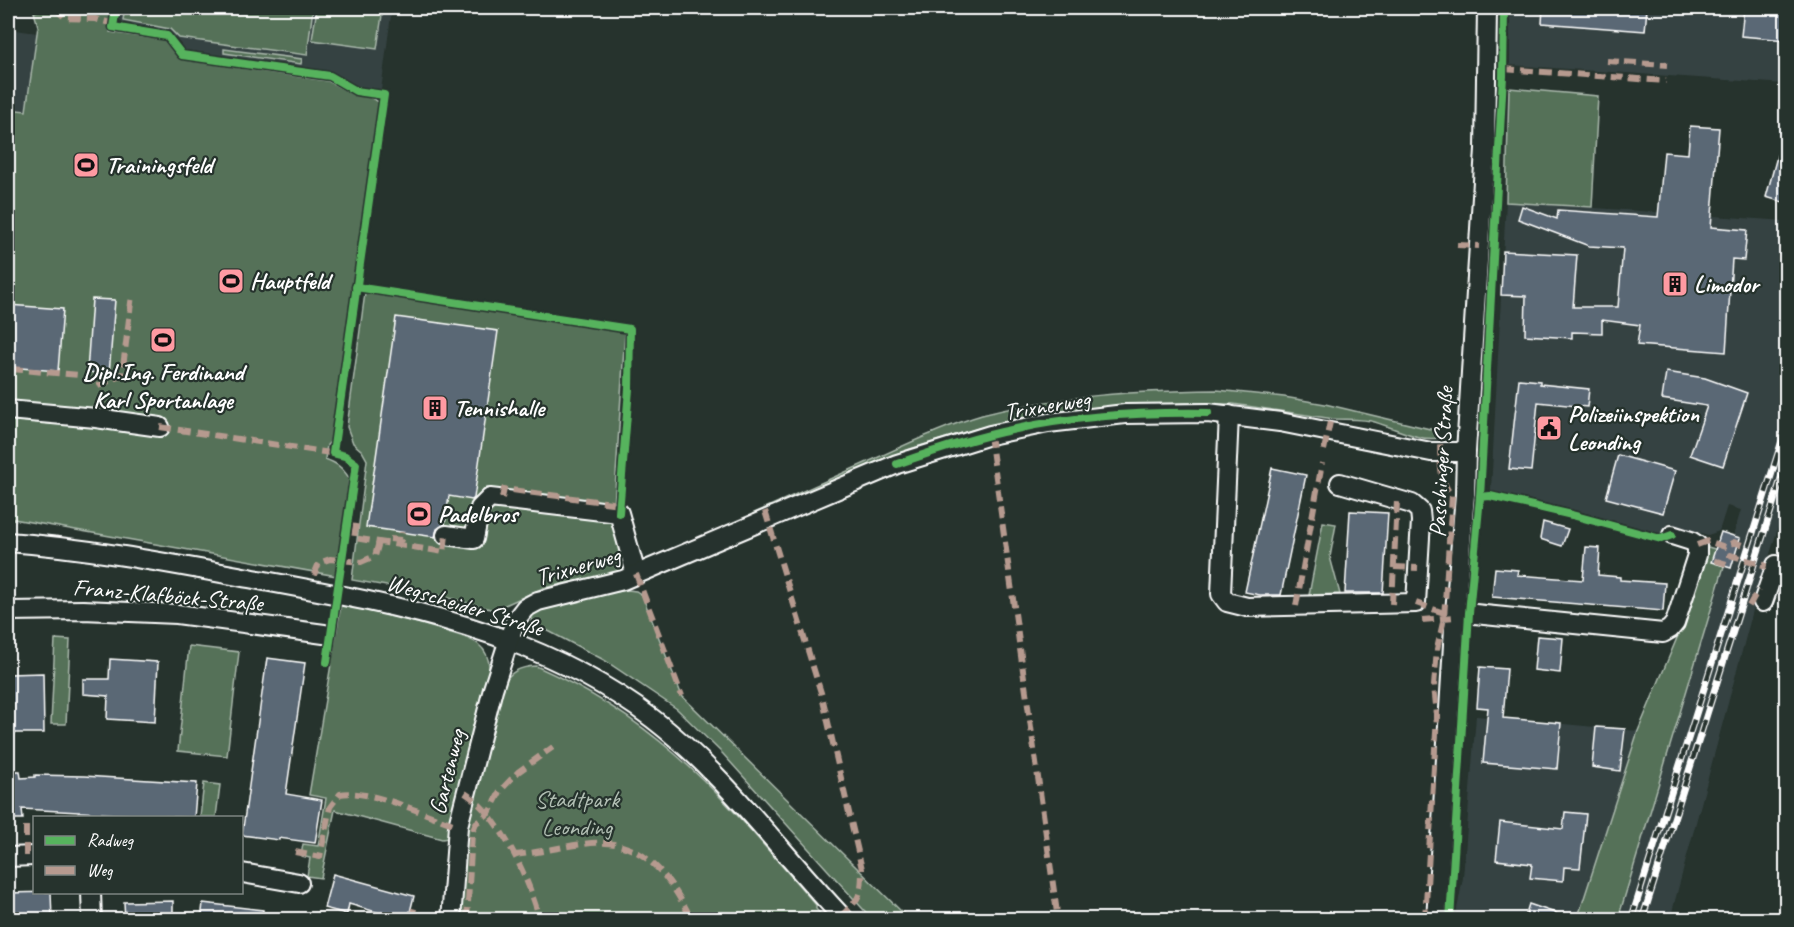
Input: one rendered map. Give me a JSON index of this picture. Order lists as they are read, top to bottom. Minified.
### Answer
{"streets":{"street":["Trixnerweg","Paschinger Straße","Franz-Klafböck-Straße","Wegscheider Straße","Gartenweg"]},"crossings":[["Trixnerweg","Paschinger Straße"],["Trixnerweg","Wegscheider Straße"],["Trixnerweg","Gartenweg"],["Wegscheider Straße","Gartenweg"]],"parks":["Stadtpark Leonding"],"places":{"sports":["Trainingsfeld","Hauptfeld","Dipl.Ing. Ferdinand Karl Sportanlage","Padelbros"],"building":["Limodor","Tennishalle"],"public building":["Polizeiinspektion Leonding"]},"legend":["Radweg","Weg"]}
